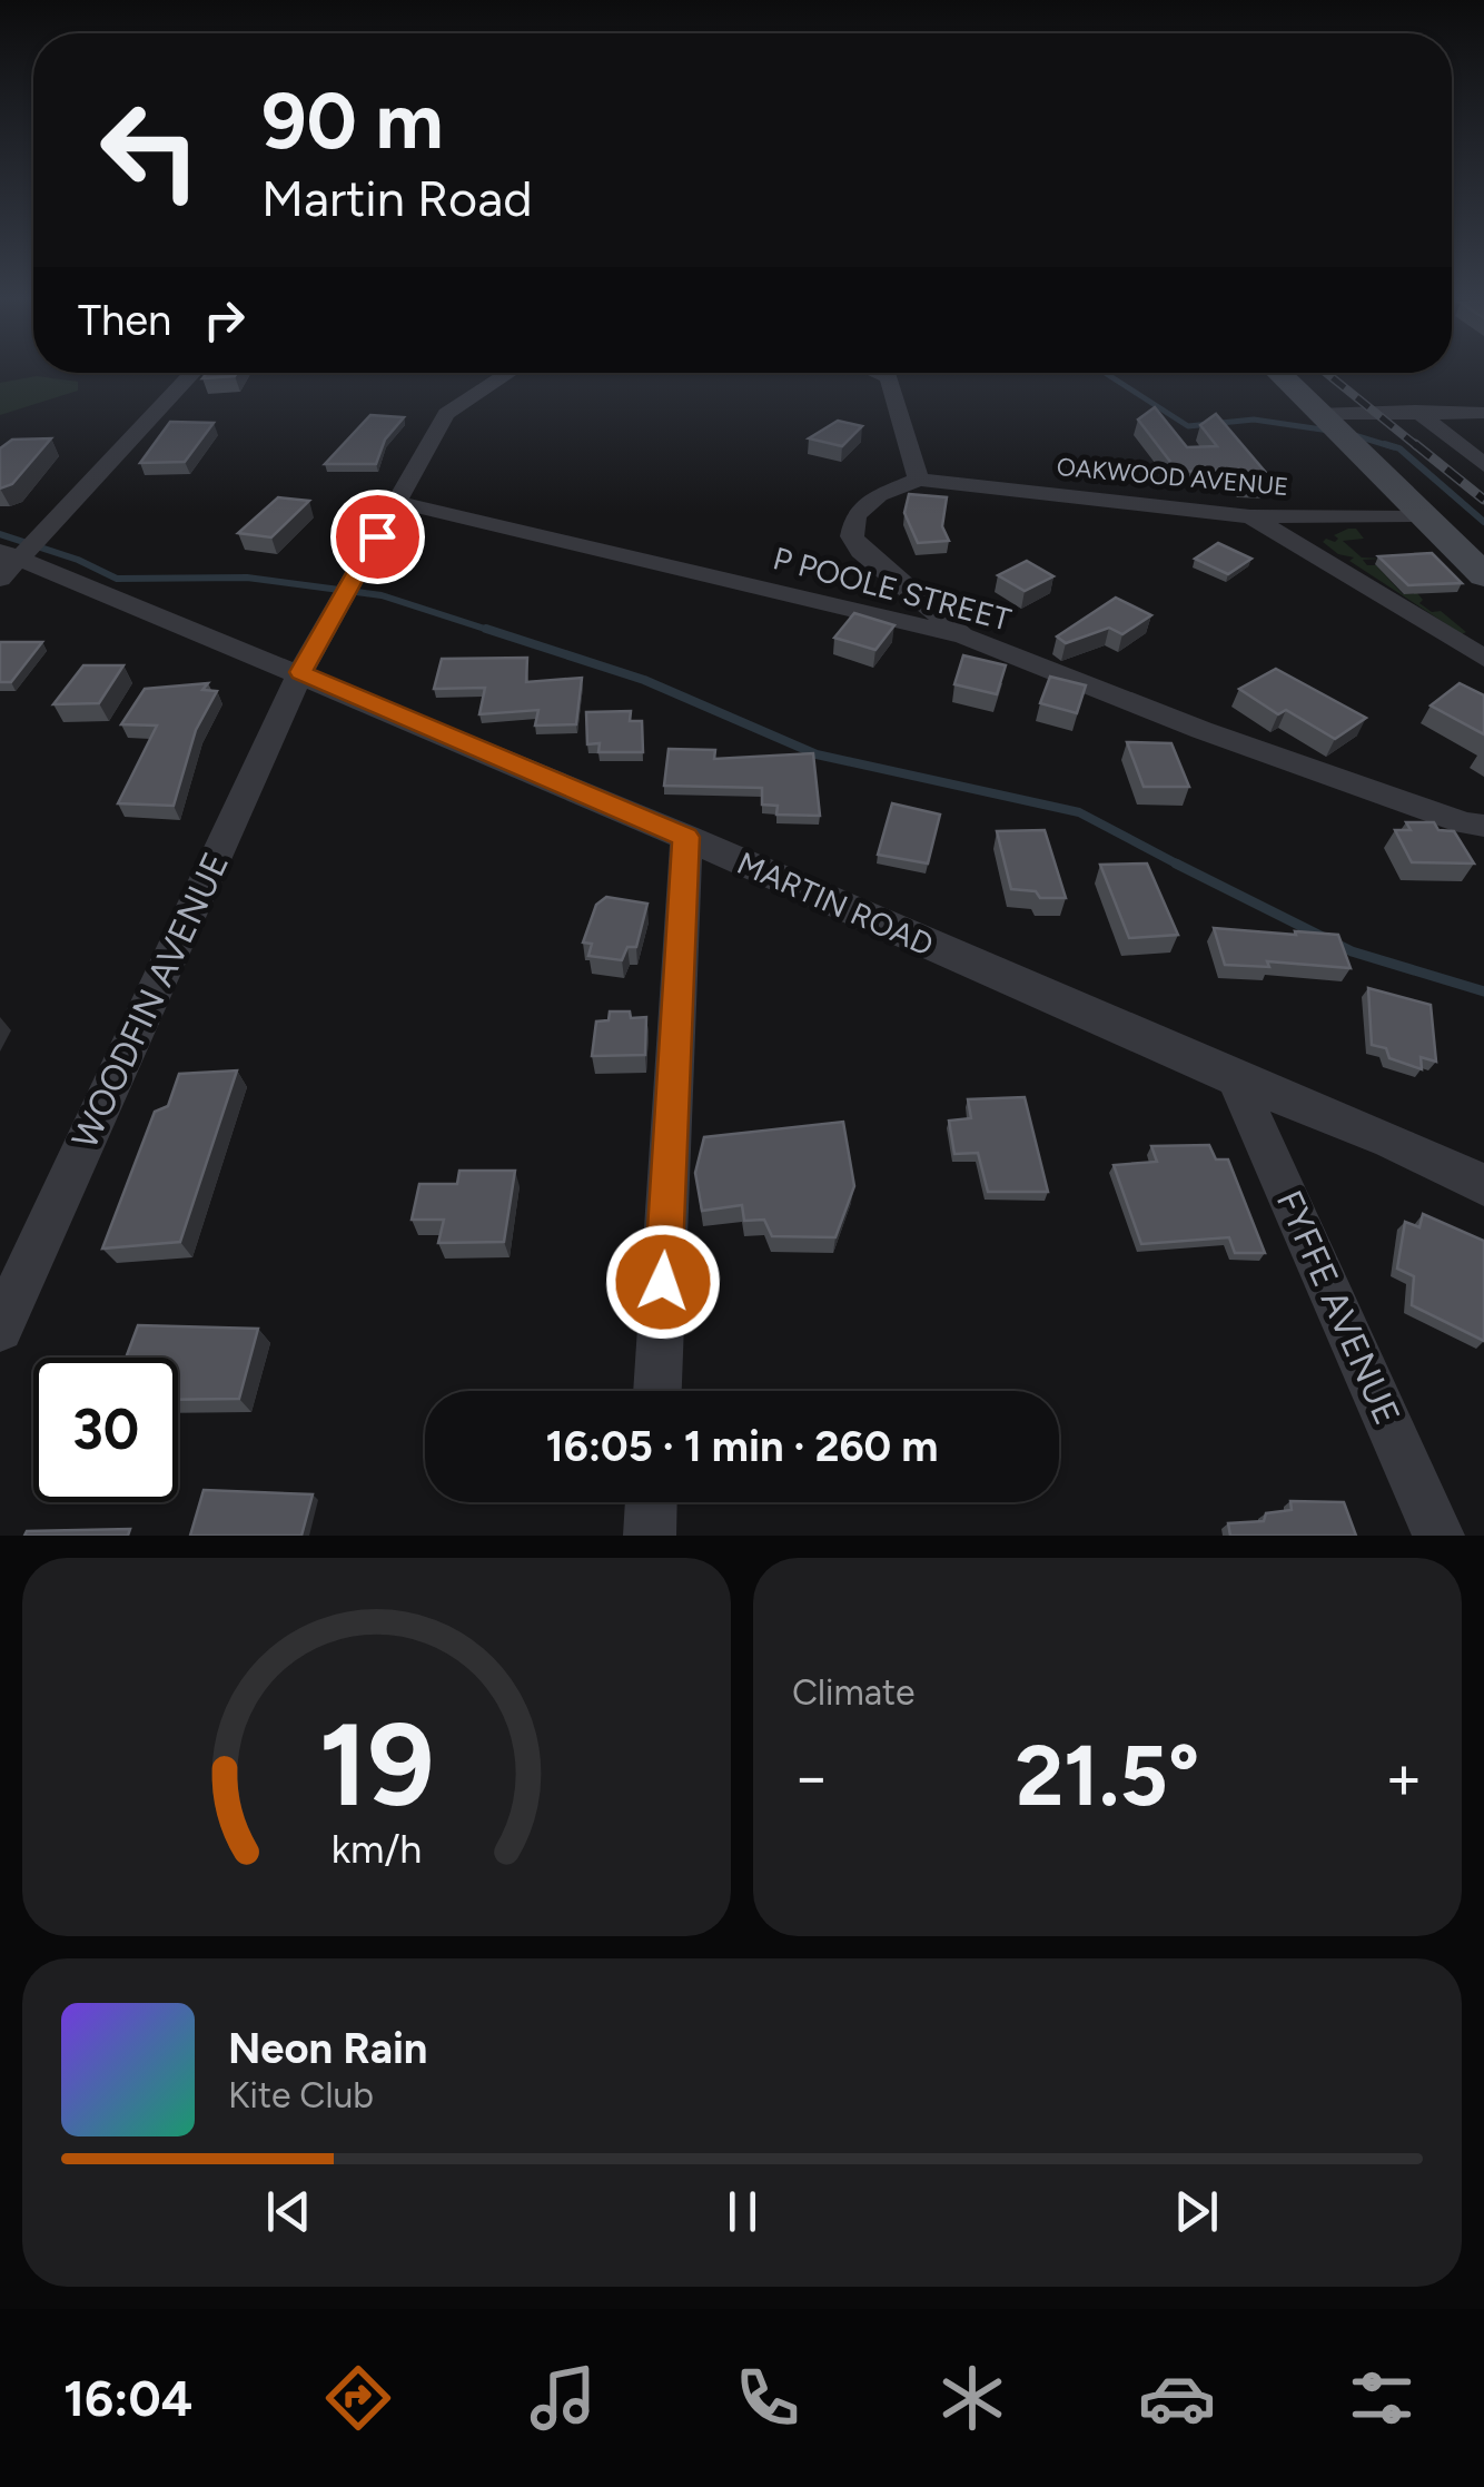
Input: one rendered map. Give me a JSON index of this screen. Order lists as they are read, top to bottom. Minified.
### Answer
{"streets":{"street":["OAKWOOD AVENUE","P POOLE STREET","MARTIN ROAD","WOODFIN AVENUE","FYFFE AVENUE"]},"crossings":[["P POOLE STREET","WOODFIN AVENUE"],["MARTIN ROAD","WOODFIN AVENUE"],["MARTIN ROAD","FYFFE AVENUE"]],"page":{"turn":["90 m","Martin Road"],"then":"Then","limit":"30","trip":"16:05 · 1 min · 260 m","tile":"Climate","heat":["−","21.5°","+"],"song":["Neon Rain","Kite Club"],"tabs":"16:04","gauge":["19","km/h"]}}
